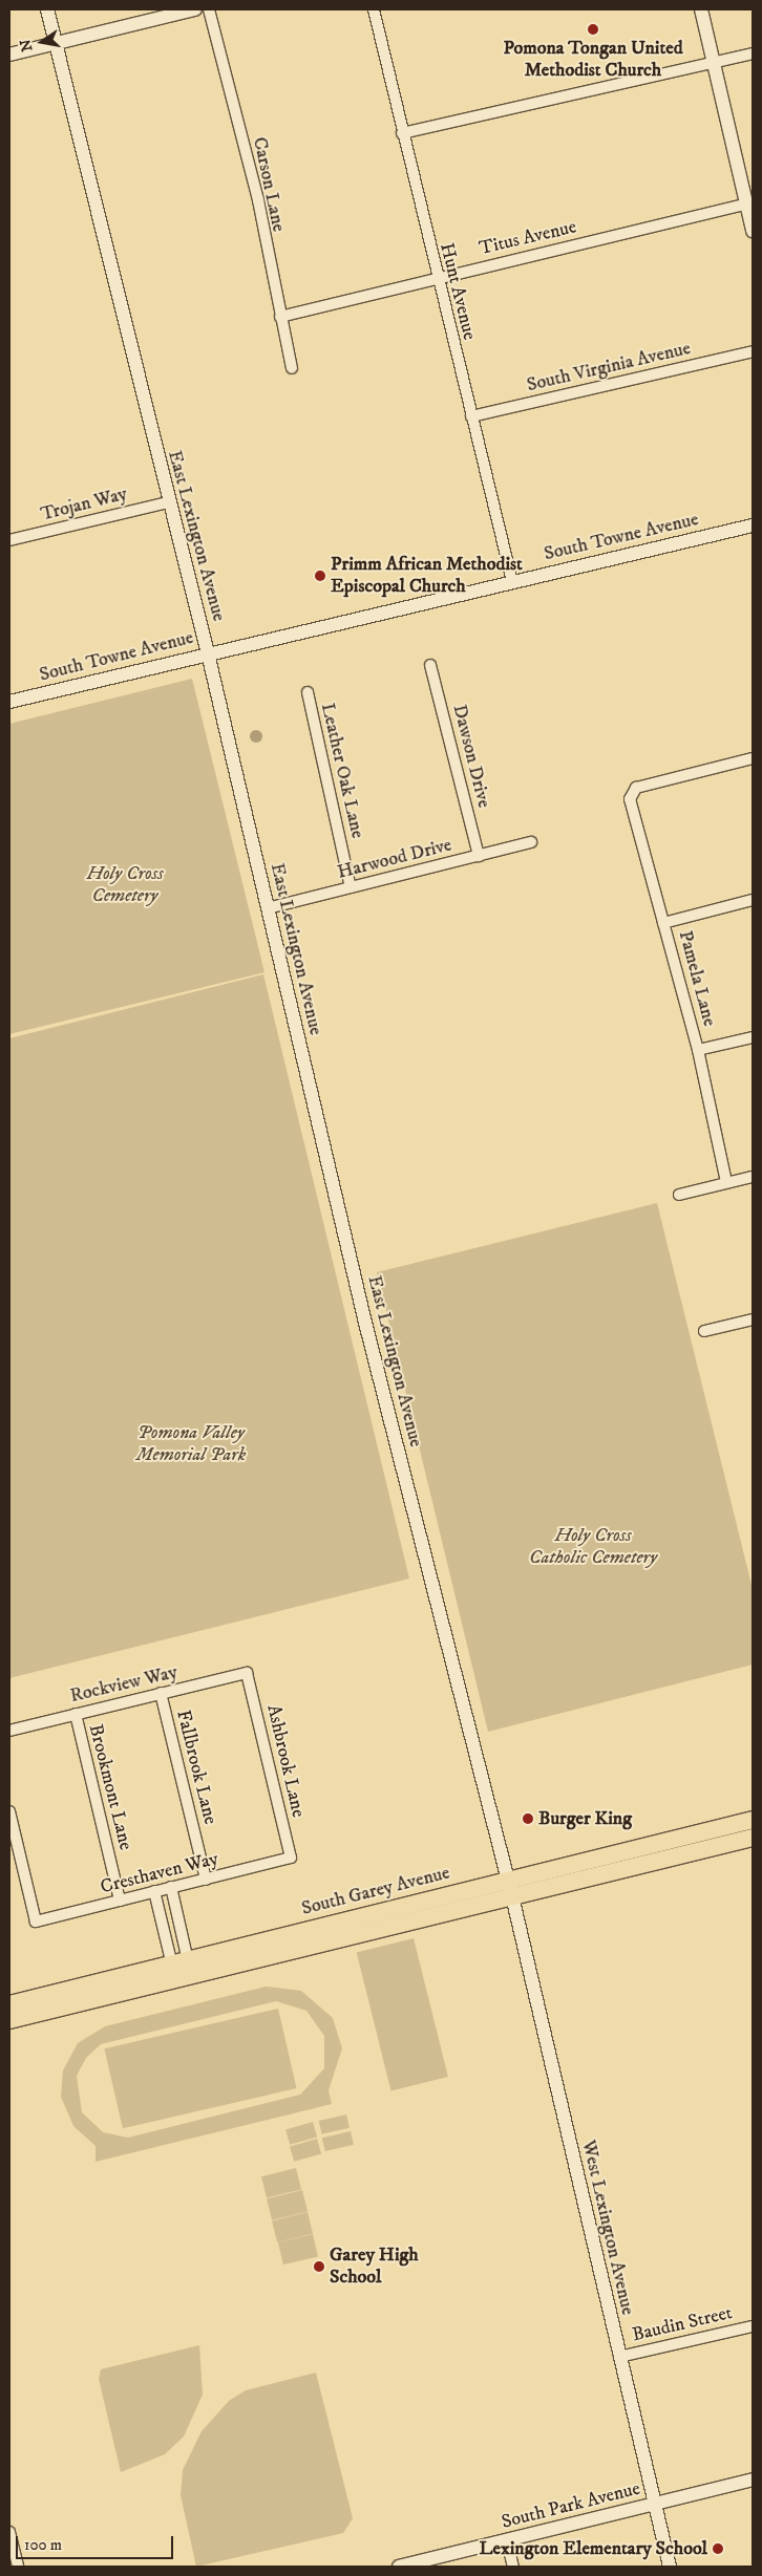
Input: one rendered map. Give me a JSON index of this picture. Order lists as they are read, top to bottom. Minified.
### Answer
{"streets":{"main road":["South Garey Avenue"],"street":["Carson Lane","Titus Avenue","Hunt Avenue","South Virginia Avenue","Trojan Way","East Lexington Avenue","South Towne Avenue","Dawson Drive","Leather Oak Lane","Harwood Drive","Pamela Lane","Rockview Way","Ashbrook Lane","Fallbrook Lane","Brookmont Lane","Cresthaven Way","West Lexington Avenue","Baudin Street","South Park Avenue"]},"crossings":[["Carson Lane","Titus Avenue"],["Titus Avenue","Hunt Avenue"],["Hunt Avenue","South Virginia Avenue"],["Hunt Avenue","South Towne Avenue"],["Trojan Way","East Lexington Avenue"],["East Lexington Avenue","South Towne Avenue"],["East Lexington Avenue","Harwood Drive"],["East Lexington Avenue","South Garey Avenue"],["East Lexington Avenue","West Lexington Avenue"],["Dawson Drive","Harwood Drive"],["Leather Oak Lane","Harwood Drive"],["Rockview Way","Ashbrook Lane"],["Rockview Way","Fallbrook Lane"],["Rockview Way","Brookmont Lane"],["Ashbrook Lane","Cresthaven Way"],["Fallbrook Lane","Cresthaven Way"],["Brookmont Lane","Cresthaven Way"],["South Garey Avenue","West Lexington Avenue"],["West Lexington Avenue","Baudin Street"],["West Lexington Avenue","South Park Avenue"]],"parks":["Holy Cross Cemetery","Pomona Valley Memorial Park","Holy Cross Catholic Cemetery"],"places":["Pomona Tongan United Methodist Church","Primm African Methodist Episcopal Church","Burger King","Garey High School","Lexington Elementary School"],"scale_bar":"100 m","north":"left"}
